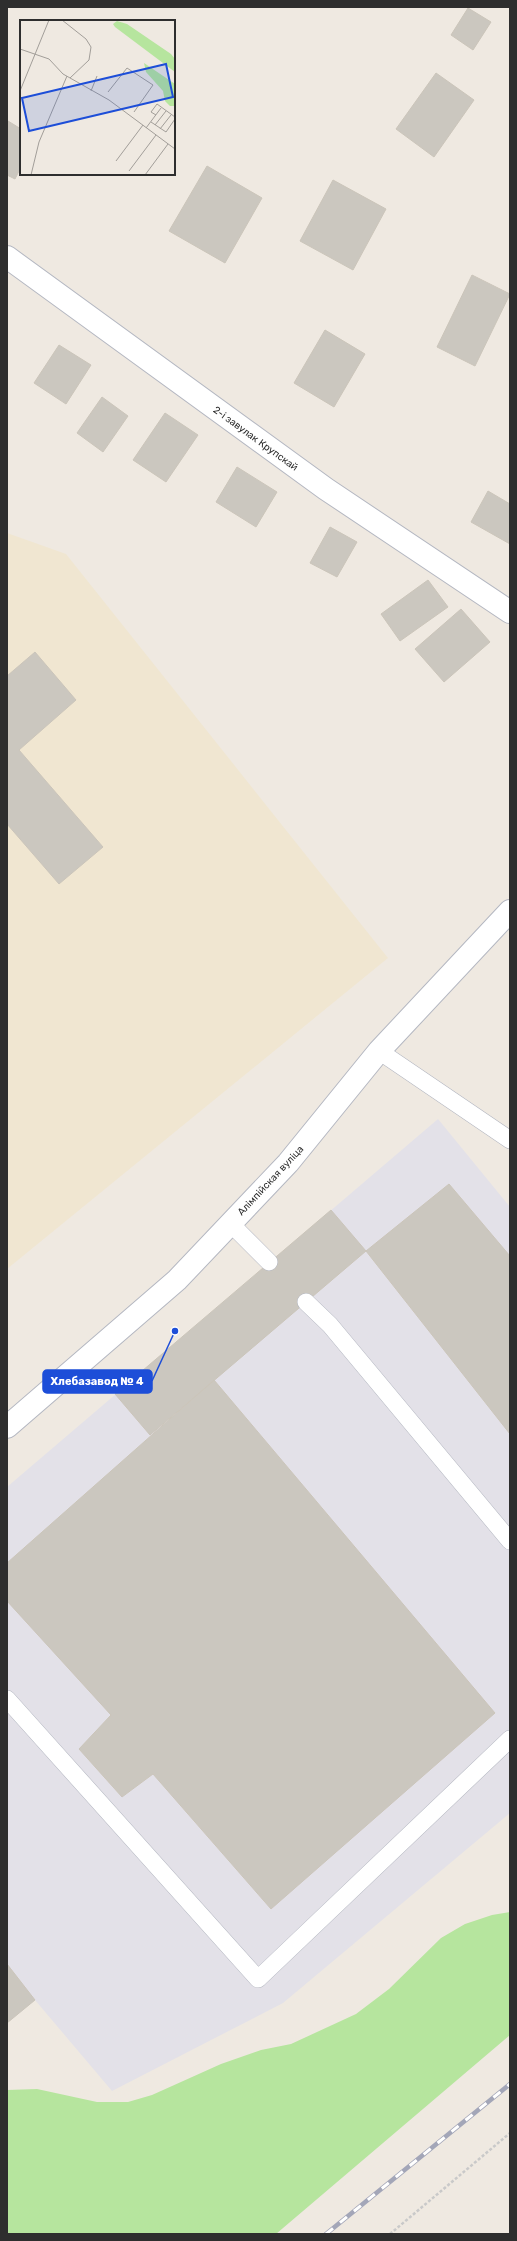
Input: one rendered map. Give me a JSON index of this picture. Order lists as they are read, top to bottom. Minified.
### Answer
{"streets":{"street":["2-і завулак Крупскай","Алімпійская вуліца"]},"places":["Хлебазавод № 4"]}
